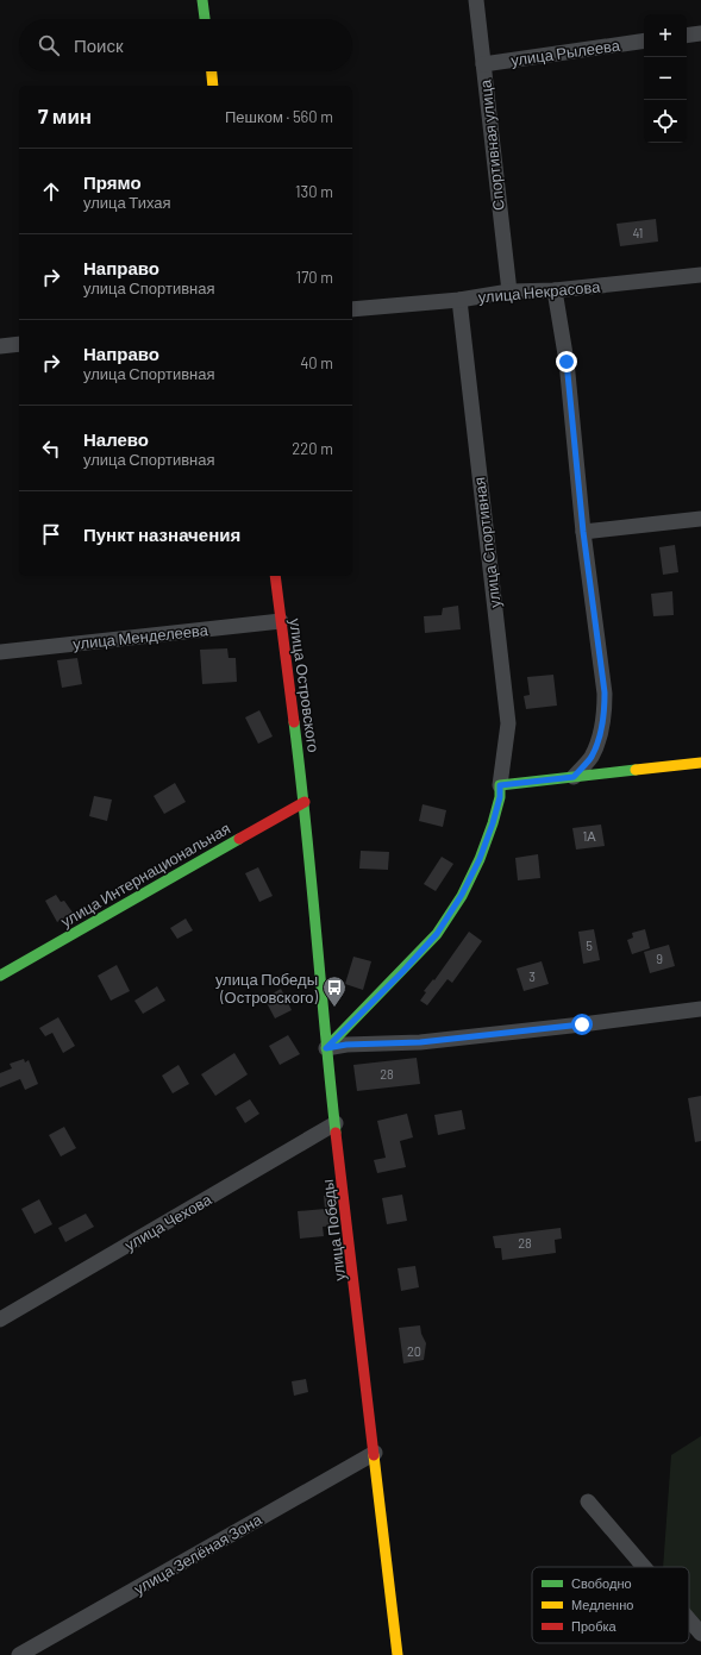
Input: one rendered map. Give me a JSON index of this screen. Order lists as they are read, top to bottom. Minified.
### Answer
{"streets":{"main road":["улица Спортивная","улица Островского","улица Интернациональная","улица Победы"],"street":["улица Рылеева","Спортивная улица","улица Некрасова","улица Менделеева","улица Чехова","улица Зелёная Зона"]},"crossings":[["улица Рылеева","Спортивная улица"],["Спортивная улица","улица Некрасова"],["улица Некрасова","улица Спортивная"],["улица Спортивная","улица Победы"],["улица Менделеева","улица Островского"],["улица Островского","улица Интернациональная"],["улица Островского","улица Победы"],["улица Интернациональная","улица Победы"],["улица Чехова","улица Победы"],["улица Победы","улица Зелёная Зона"]],"places":{"bus stop":["улица Победы (Островского)"]},"house_numbers":["41","1А","5","9","3","28","28","20"],"legend":["Свободно","Медленно","Пробка"],"page":{"map_buttons":["+","−"],"search":"Поиск","heading":["7 мин","Пешком · 560 m"],"list":[["Прямо","улица Тихая","130 m"],["Направо","улица Спортивная","170 m"],["Направо","улица Спортивная","40 m"],["Налево","улица Спортивная","220 m"],"Пункт назначения"]}}
